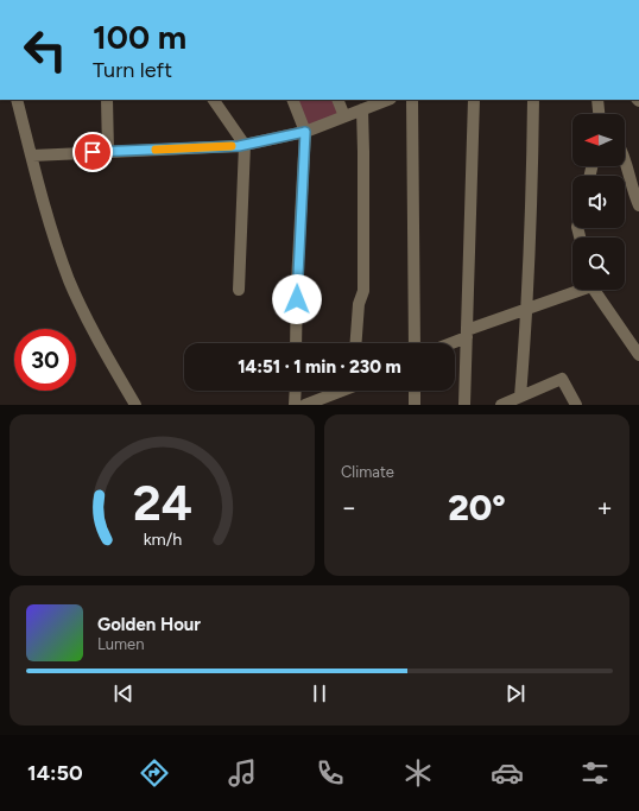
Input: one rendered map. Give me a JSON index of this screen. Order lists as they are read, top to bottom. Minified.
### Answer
{"north":"left","page":{"turn":["100 m","Turn left"],"limit":"30","trip":"14:51 · 1 min · 230 m","tile":"Climate","heat":["−","20°","+"],"song":["Golden Hour","Lumen"],"tabs":"14:50","gauge":["24","km/h"]}}
